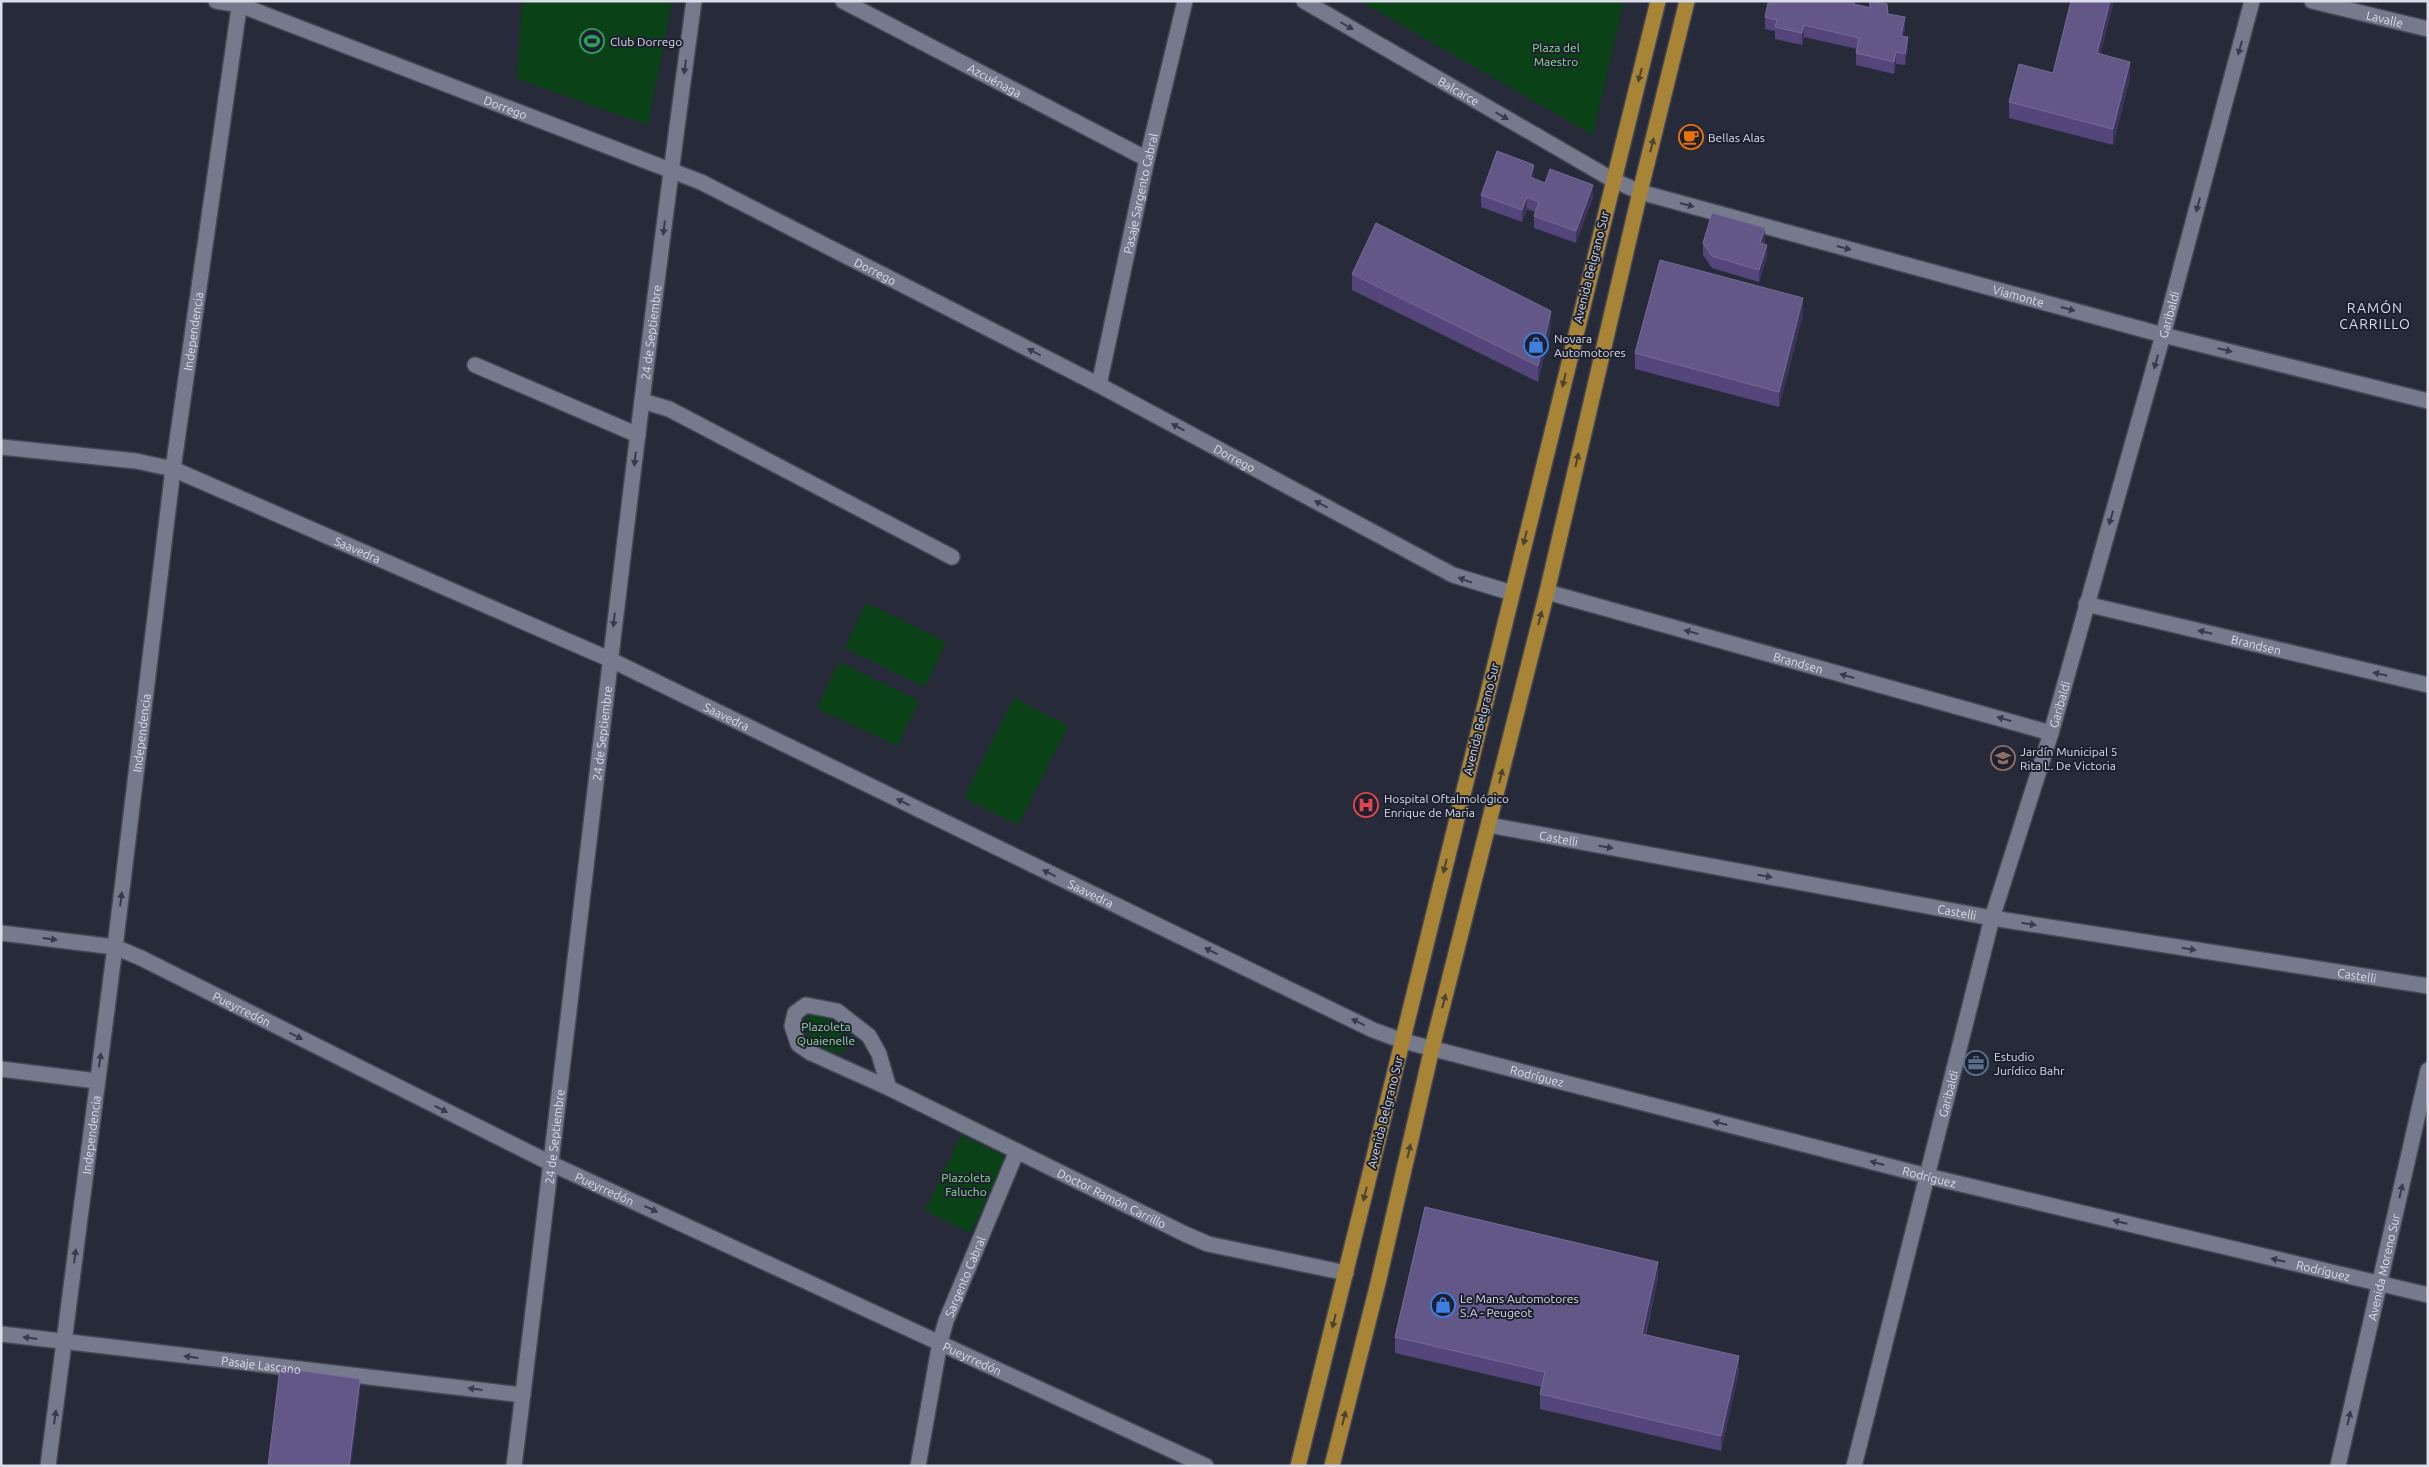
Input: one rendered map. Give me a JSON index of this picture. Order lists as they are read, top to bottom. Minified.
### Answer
{"streets":{"highway":["Avenida Belgrano Sur"],"street":["Lavalle","Azcuénaga","Balcarce","Dorrego","Pasaje Sargento Cabral","Viamonte","Garibaldi","Independencia","24 de Septiembre","Saavedra","Brandsen","Castelli","Pueyrredón","Rodríguez","Doctor Ramón Carrillo","Avenida Moreno Sur","Sargento Cabral","Pasaje Lascano"]},"crossings":[["Azcuénaga","Pasaje Sargento Cabral"],["Balcarce","Avenida Belgrano Sur"],["Balcarce","Viamonte"],["Dorrego","Pasaje Sargento Cabral"],["Dorrego","Avenida Belgrano Sur"],["Dorrego","Independencia"],["Dorrego","24 de Septiembre"],["Avenida Belgrano Sur","Viamonte"],["Avenida Belgrano Sur","Saavedra"],["Avenida Belgrano Sur","Doctor Ramón Carrillo"],["Viamonte","Garibaldi"],["Garibaldi","Brandsen"],["Garibaldi","Castelli"],["Garibaldi","Rodríguez"],["Independencia","Saavedra"],["Independencia","Pueyrredón"],["Independencia","Pasaje Lascano"],["24 de Septiembre","Saavedra"],["24 de Septiembre","Pueyrredón"],["24 de Septiembre","Pasaje Lascano"],["Saavedra","Rodríguez"],["Pueyrredón","Sargento Cabral"],["Rodríguez","Avenida Moreno Sur"],["Doctor Ramón Carrillo","Sargento Cabral"]],"one_way":["Balcarce","Dorrego","Viamonte","Garibaldi","Independencia","24 de Septiembre","Saavedra","Brandsen","Castelli","Pueyrredón","Rodríguez","Avenida Moreno Sur","Pasaje Lascano"],"districts":["RAMÓN CARRILLO"],"parks":["Plaza del Maestro","Plazoleta Quaienelle","Plazoleta Falucho"],"places":{"sports":["Club Dorrego"],"cafe":["Bellas Alas"],"shop":["Novara Automotores","Le Mans Automotores S.A - Peugeot"],"school or university":["Jardín Municipal 5 Rita L. De Victoria"],"hospital":["Hospital Oftalmológico Enrique de Maria"],"office":["Estudio Jurídico Bahr"]}}
